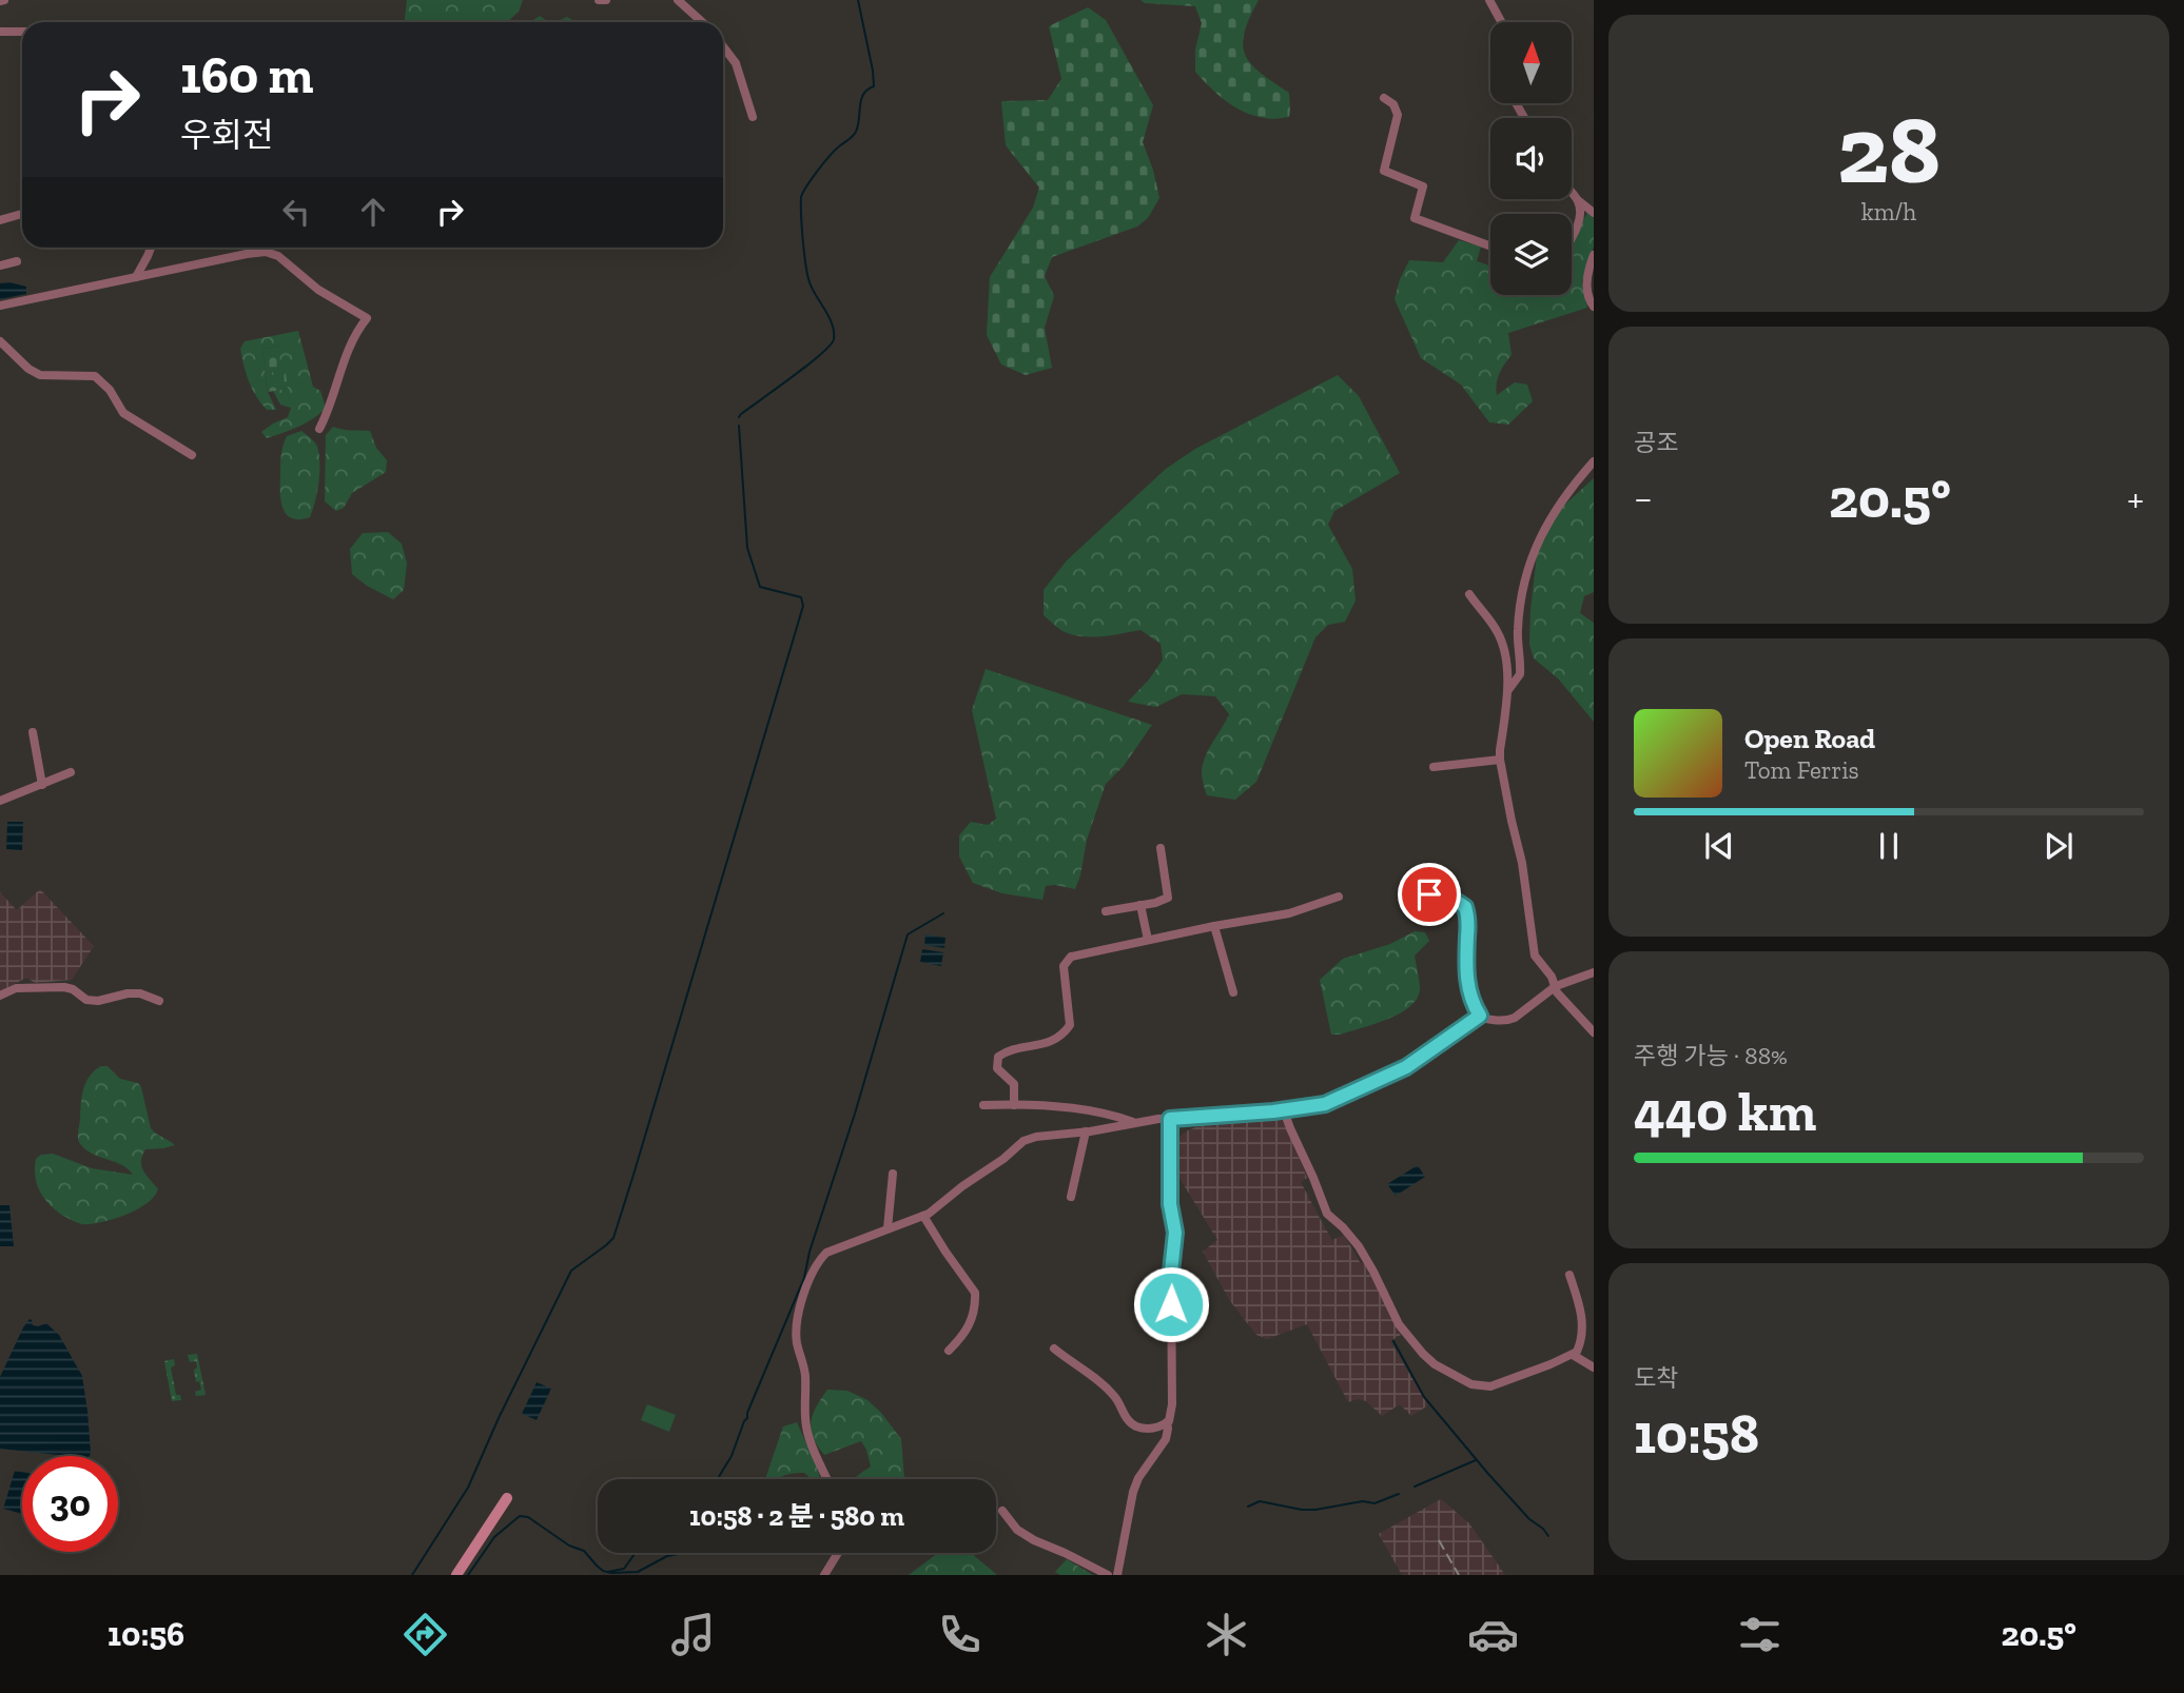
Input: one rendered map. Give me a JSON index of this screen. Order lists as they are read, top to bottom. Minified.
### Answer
{"north":"top","page":{"tile":[["28","km/h"],"공조",["주행 가능 · 88%","440 km"],["도착","10:58"]],"turn":["160 m","우회전"],"heat":["−","20.5°","+"],"song":["Open Road","Tom Ferris"],"limit":"30","trip":"10:58 · 2 분 · 580 m","tabs":["10:56","20.5°"]}}
